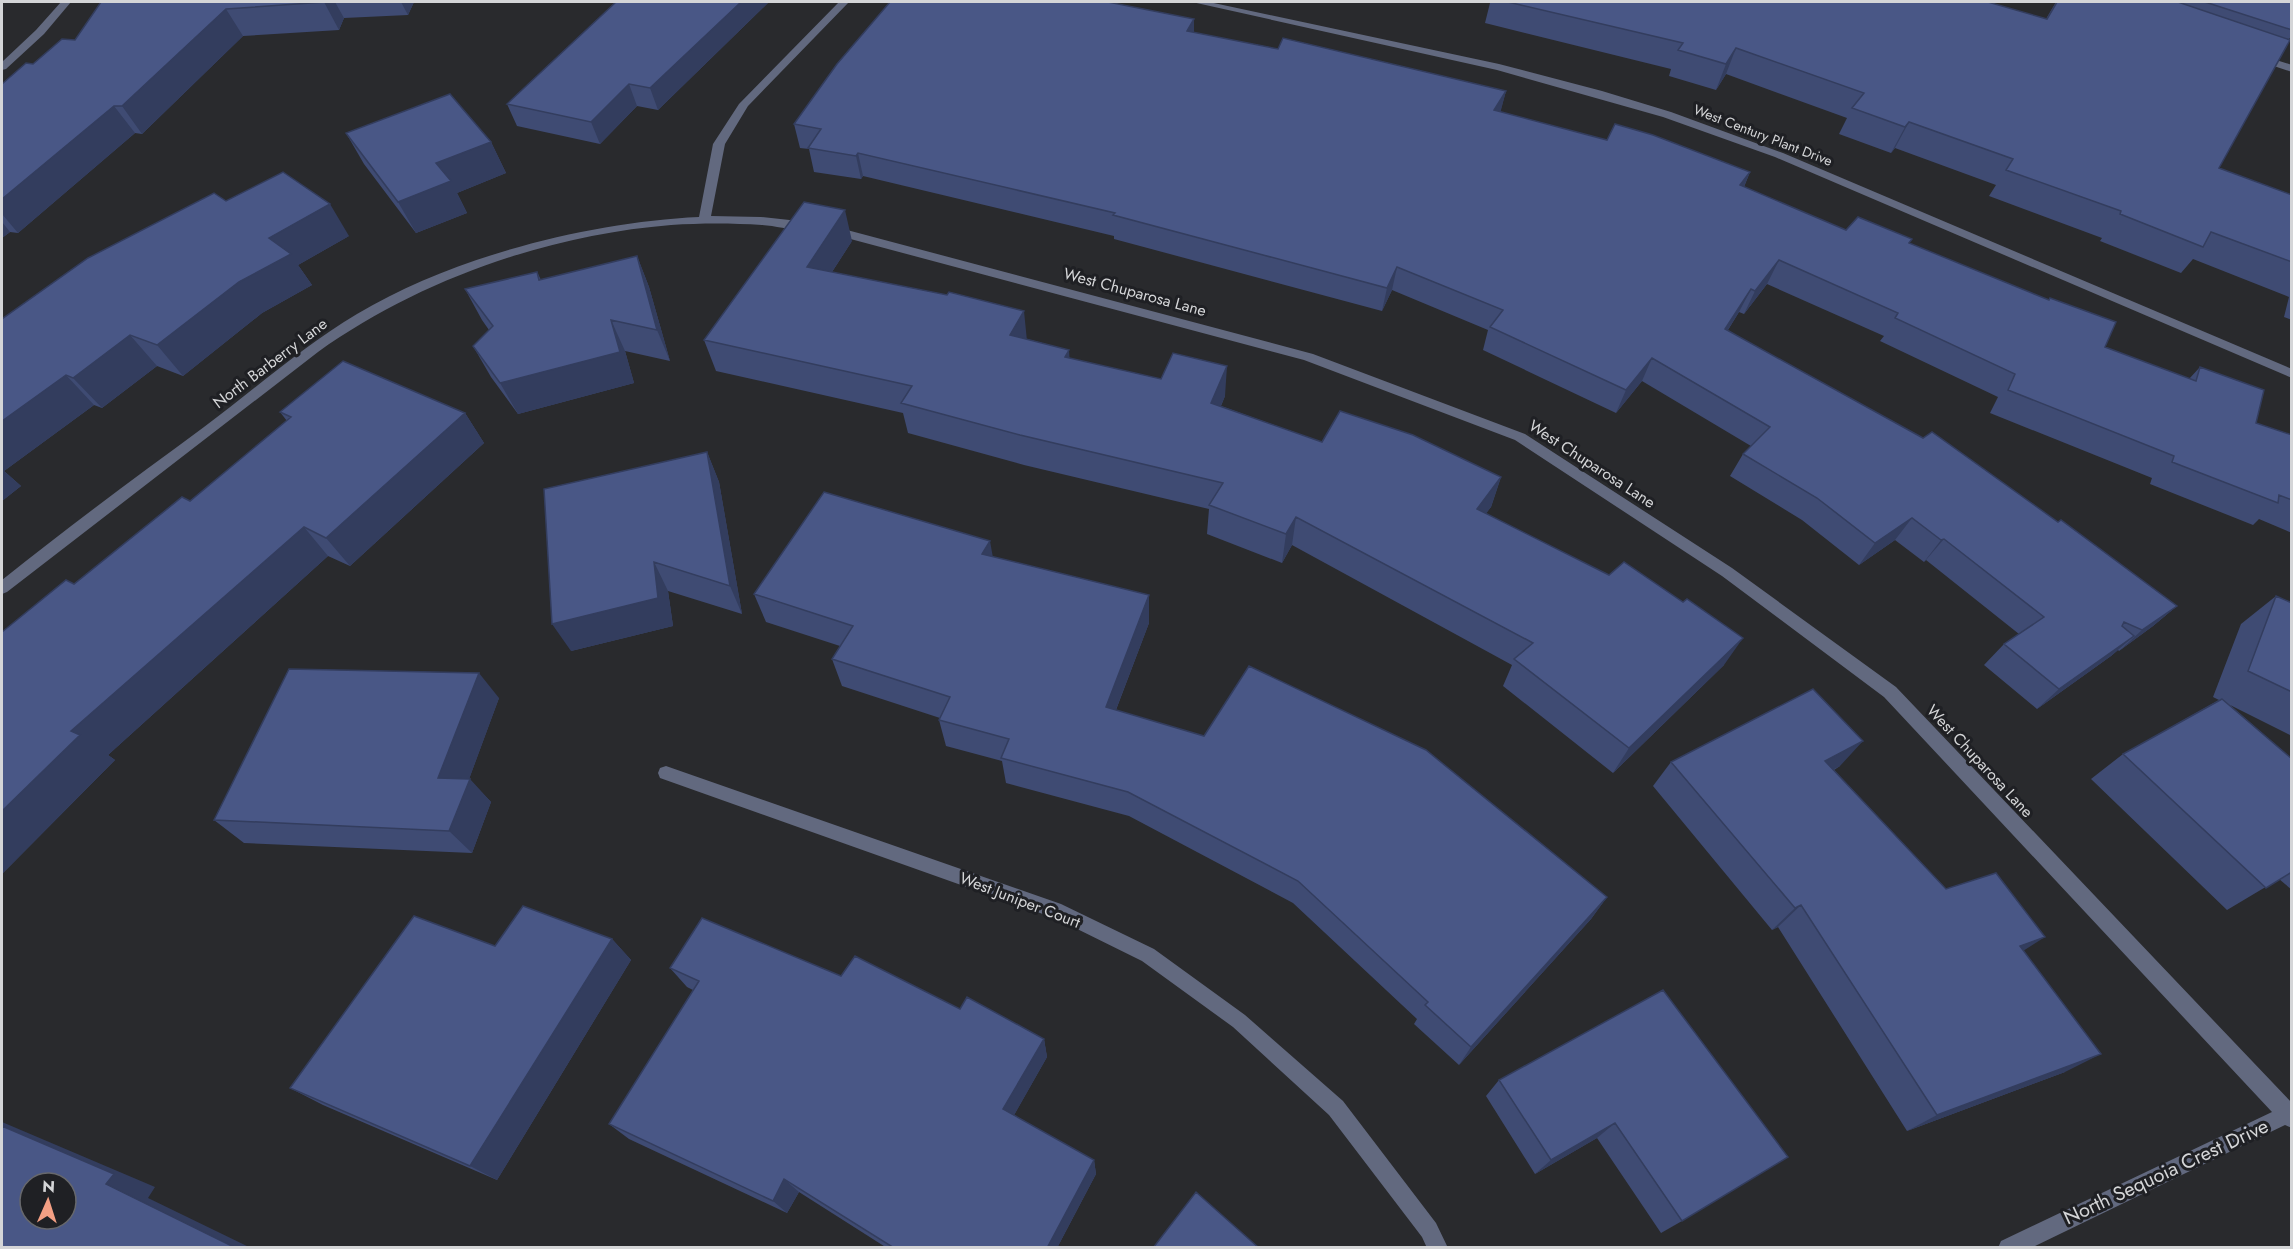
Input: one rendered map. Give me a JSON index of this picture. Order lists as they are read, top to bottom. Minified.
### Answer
{"streets":{"street":["West Century Plant Drive","West Chuparosa Lane","North Barberry Lane","West Juniper Court","North Sequoia Crest Drive"]},"crossings":[["West Chuparosa Lane","North Barberry Lane"],["West Chuparosa Lane","North Sequoia Crest Drive"]],"north":"top"}
